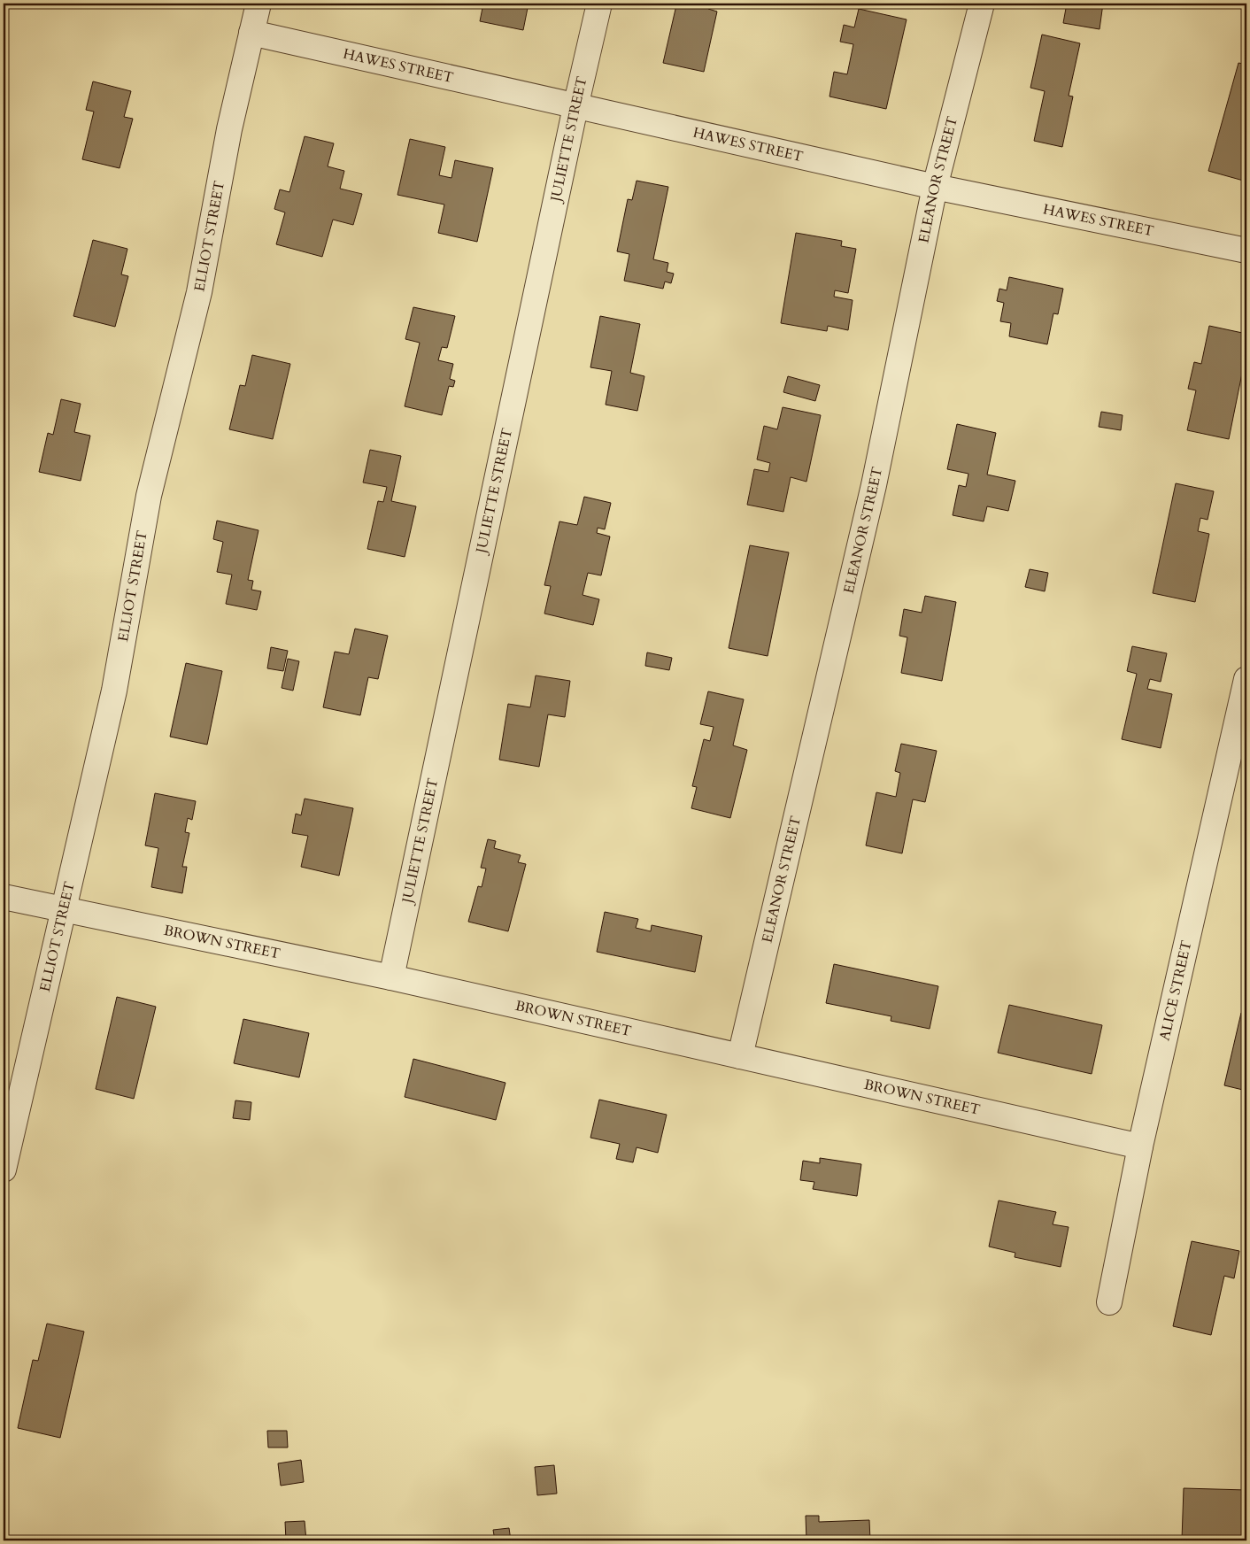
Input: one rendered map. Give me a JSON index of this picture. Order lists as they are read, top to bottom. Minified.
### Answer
{"streets":{"street":["HAWES STREET","JULIETTE STREET","ELEANOR STREET","ELLIOT STREET","BROWN STREET","ALICE STREET"]},"crossings":[["HAWES STREET","JULIETTE STREET"],["HAWES STREET","ELEANOR STREET"],["HAWES STREET","ELLIOT STREET"],["JULIETTE STREET","BROWN STREET"],["ELEANOR STREET","BROWN STREET"],["ELLIOT STREET","BROWN STREET"],["BROWN STREET","ALICE STREET"]]}
